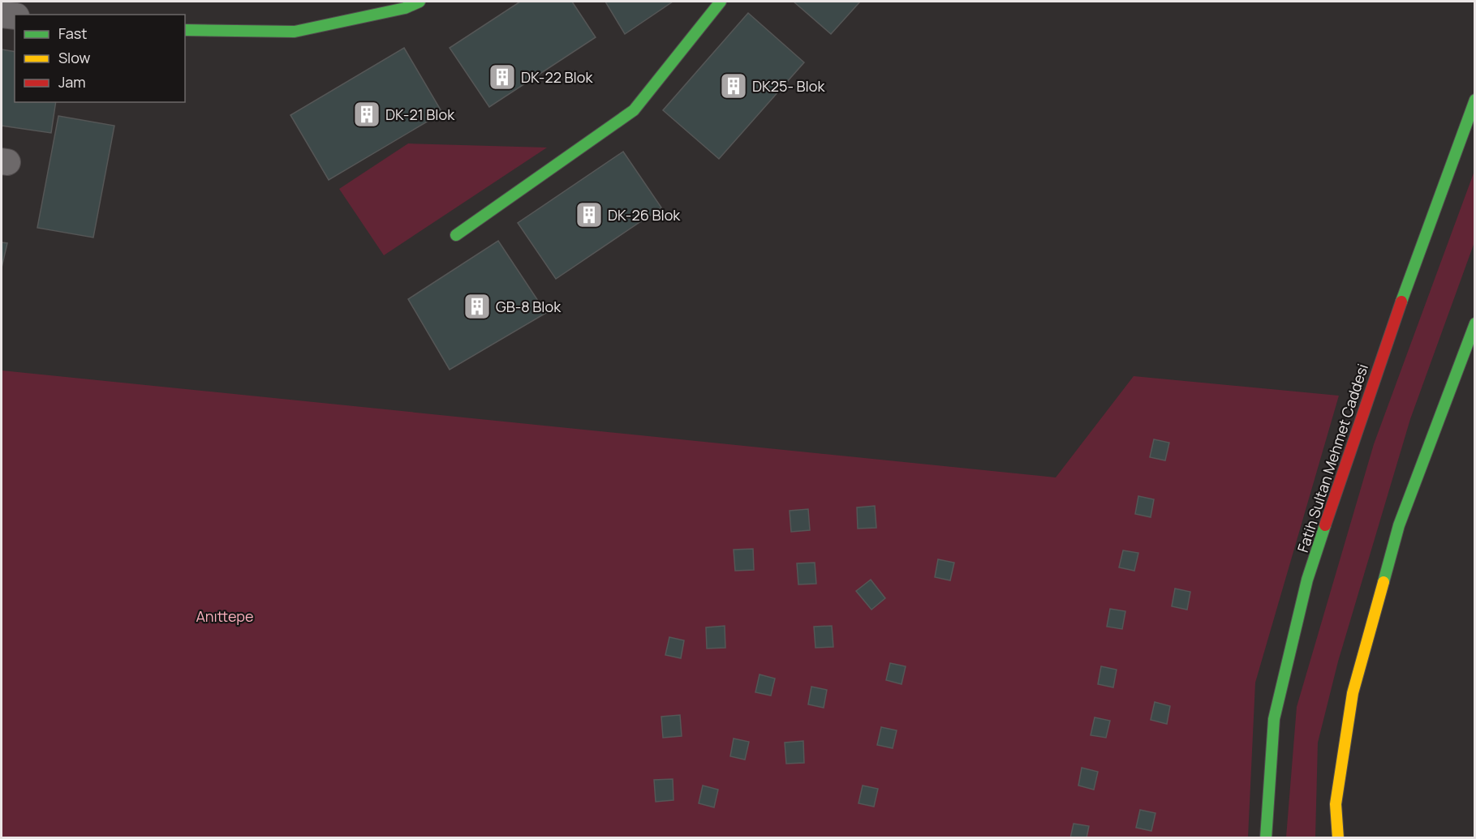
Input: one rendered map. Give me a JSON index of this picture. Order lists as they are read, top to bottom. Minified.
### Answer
{"streets":{"main road":["Fatih Sultan Mehmet Caddesi"]},"parks":["Anıttepe"],"places":{"building":["DK-22 Blok","DK25- Blok","DK-21 Blok","DK-26 Blok","GB-8 Blok"]},"legend":["Fast","Slow","Jam"]}
